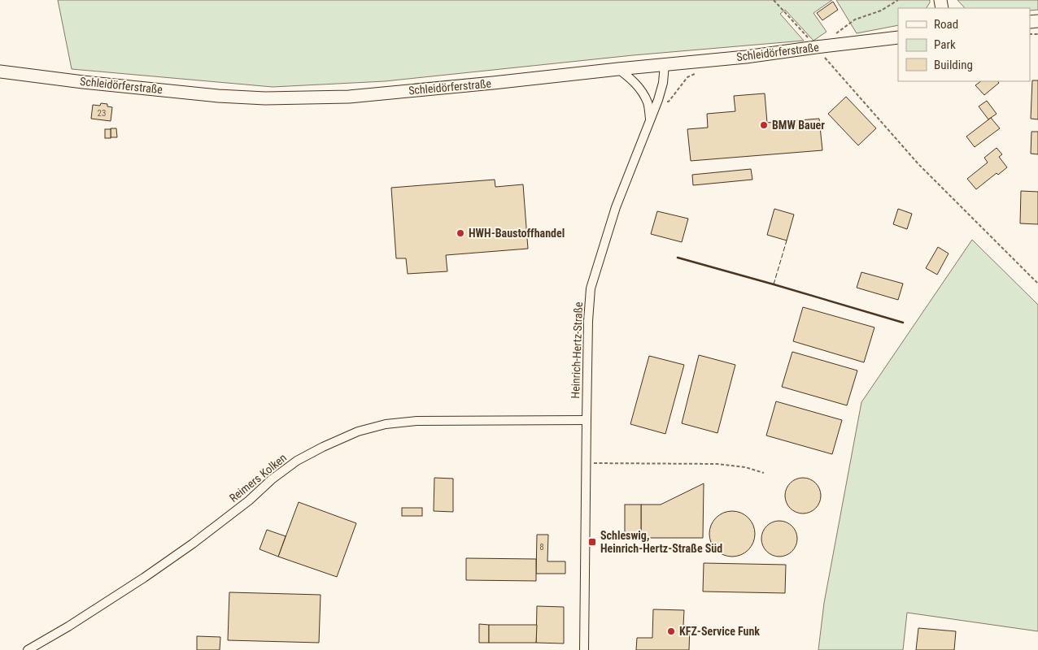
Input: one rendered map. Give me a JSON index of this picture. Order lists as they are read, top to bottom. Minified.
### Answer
{"streets":{"street":["Schleidörferstraße","Heinrich-Hertz-Straße","Reimers Kolken"]},"crossings":[["Schleidörferstraße","Heinrich-Hertz-Straße"],["Heinrich-Hertz-Straße","Reimers Kolken"]],"places":{"other":["BMW Bauer","HWH-Baustoffhandel","KFZ-Service Funk"],"transit":["Schleswig, Heinrich-Hertz-Straße Süd"]},"house_numbers":["23","8"],"legend":["Road","Park","Building"]}
